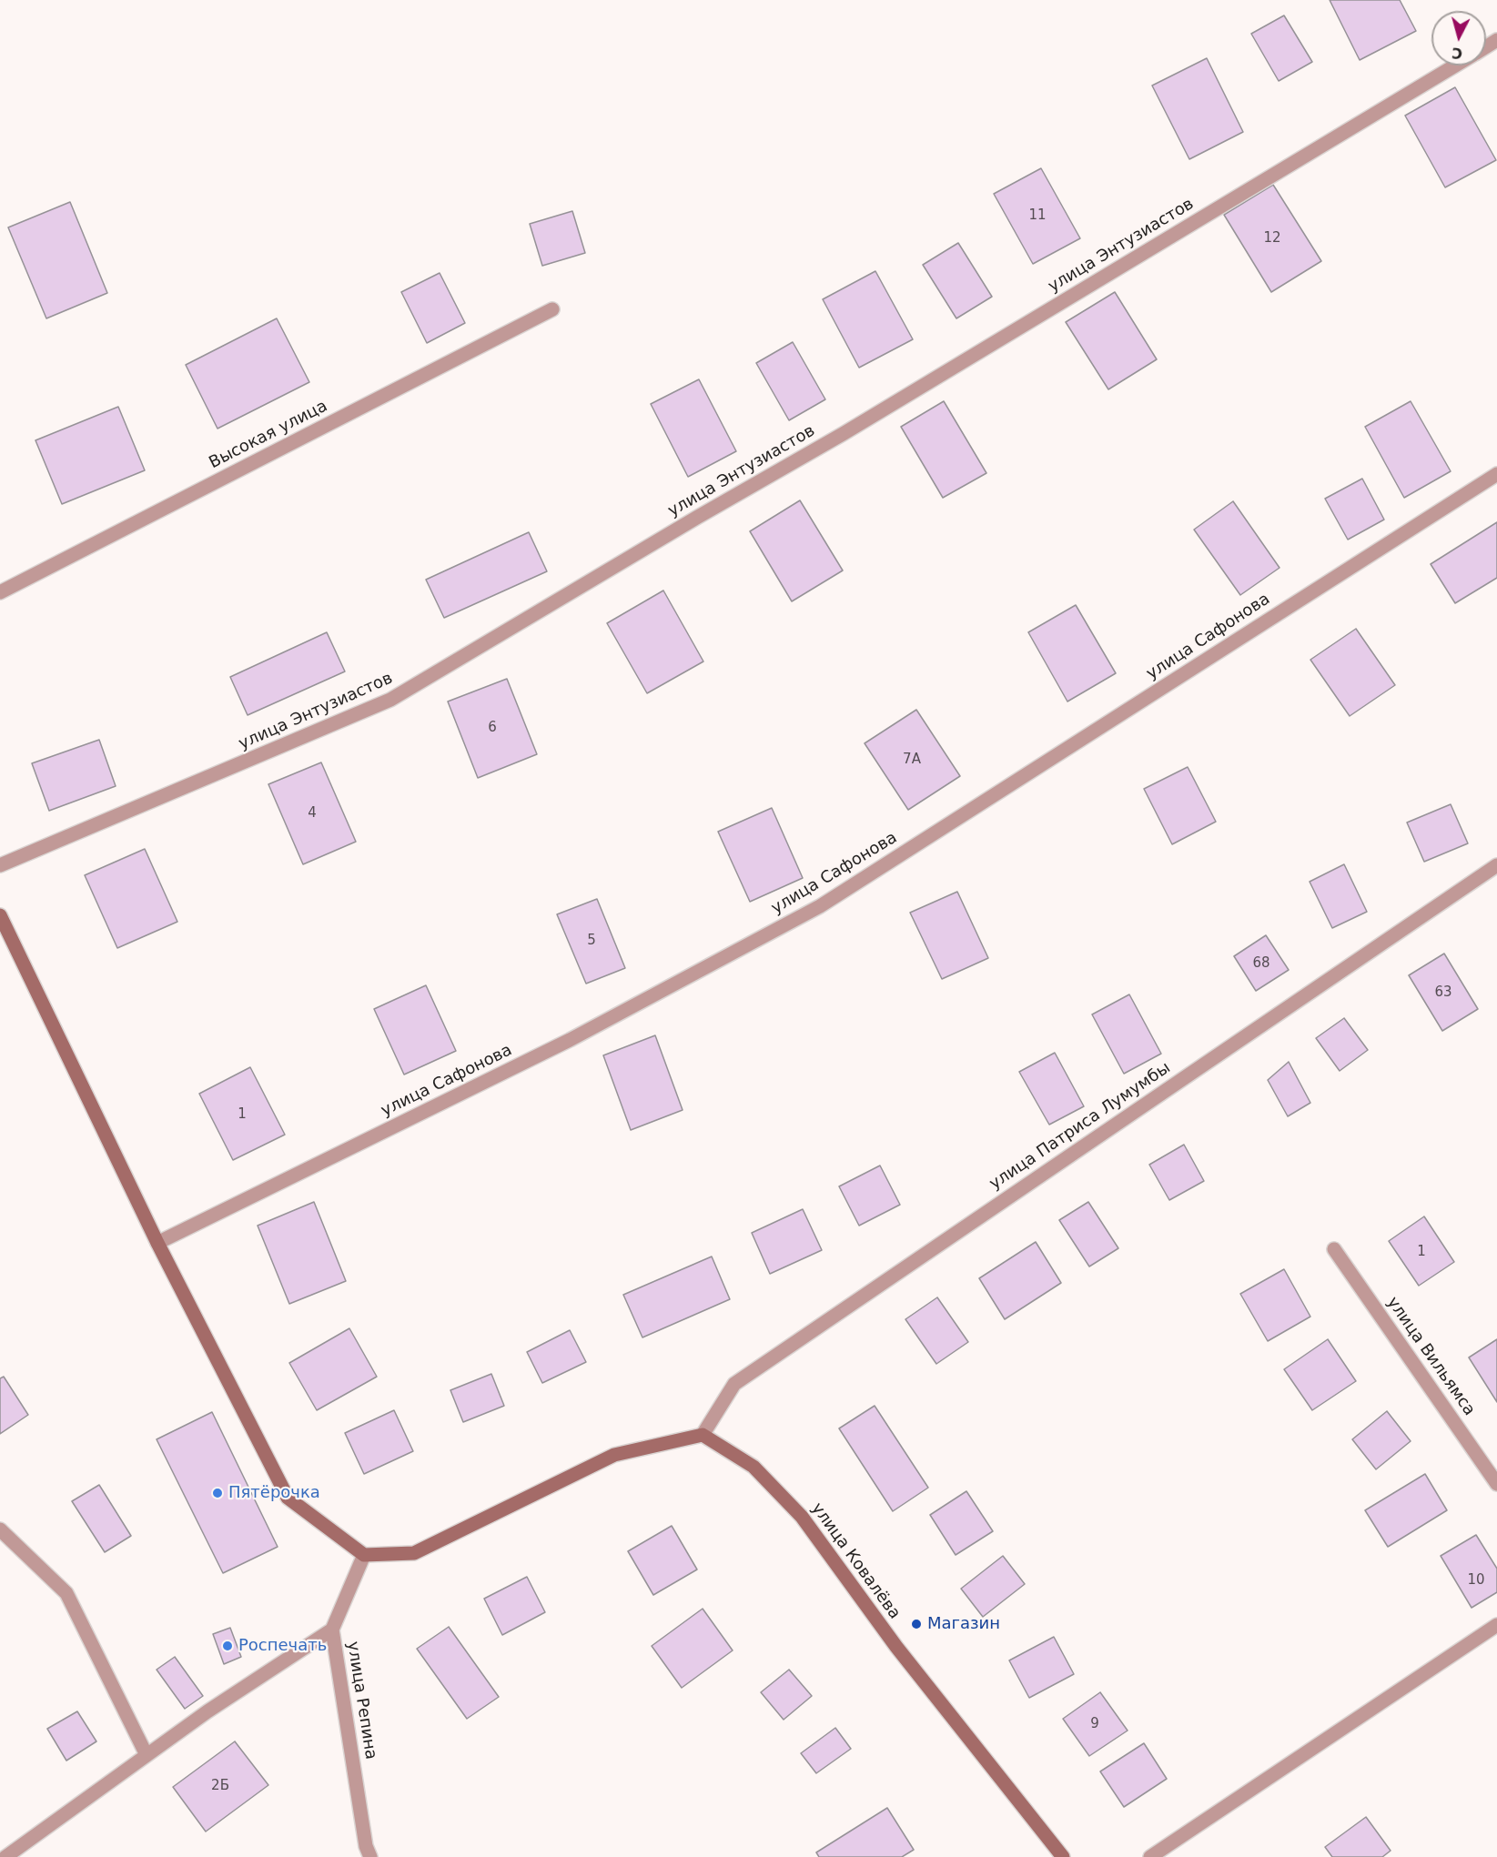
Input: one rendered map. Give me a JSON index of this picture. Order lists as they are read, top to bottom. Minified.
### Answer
{"streets":{"street":["улица Энтузиастов","Высокая улица","улица Сафонова","улица Патриса Лумумбы","улица Вильямса","улица Ковалёва","улица Репина"]},"crossings":[["улица Патриса Лумумбы","улица Ковалёва"]],"places":["Пятёрочка","Магазин","Роспечать"],"house_numbers":["11","12","6","7А","4","5","68","63","1","1","10","9","2Б"],"north":"bottom"}
